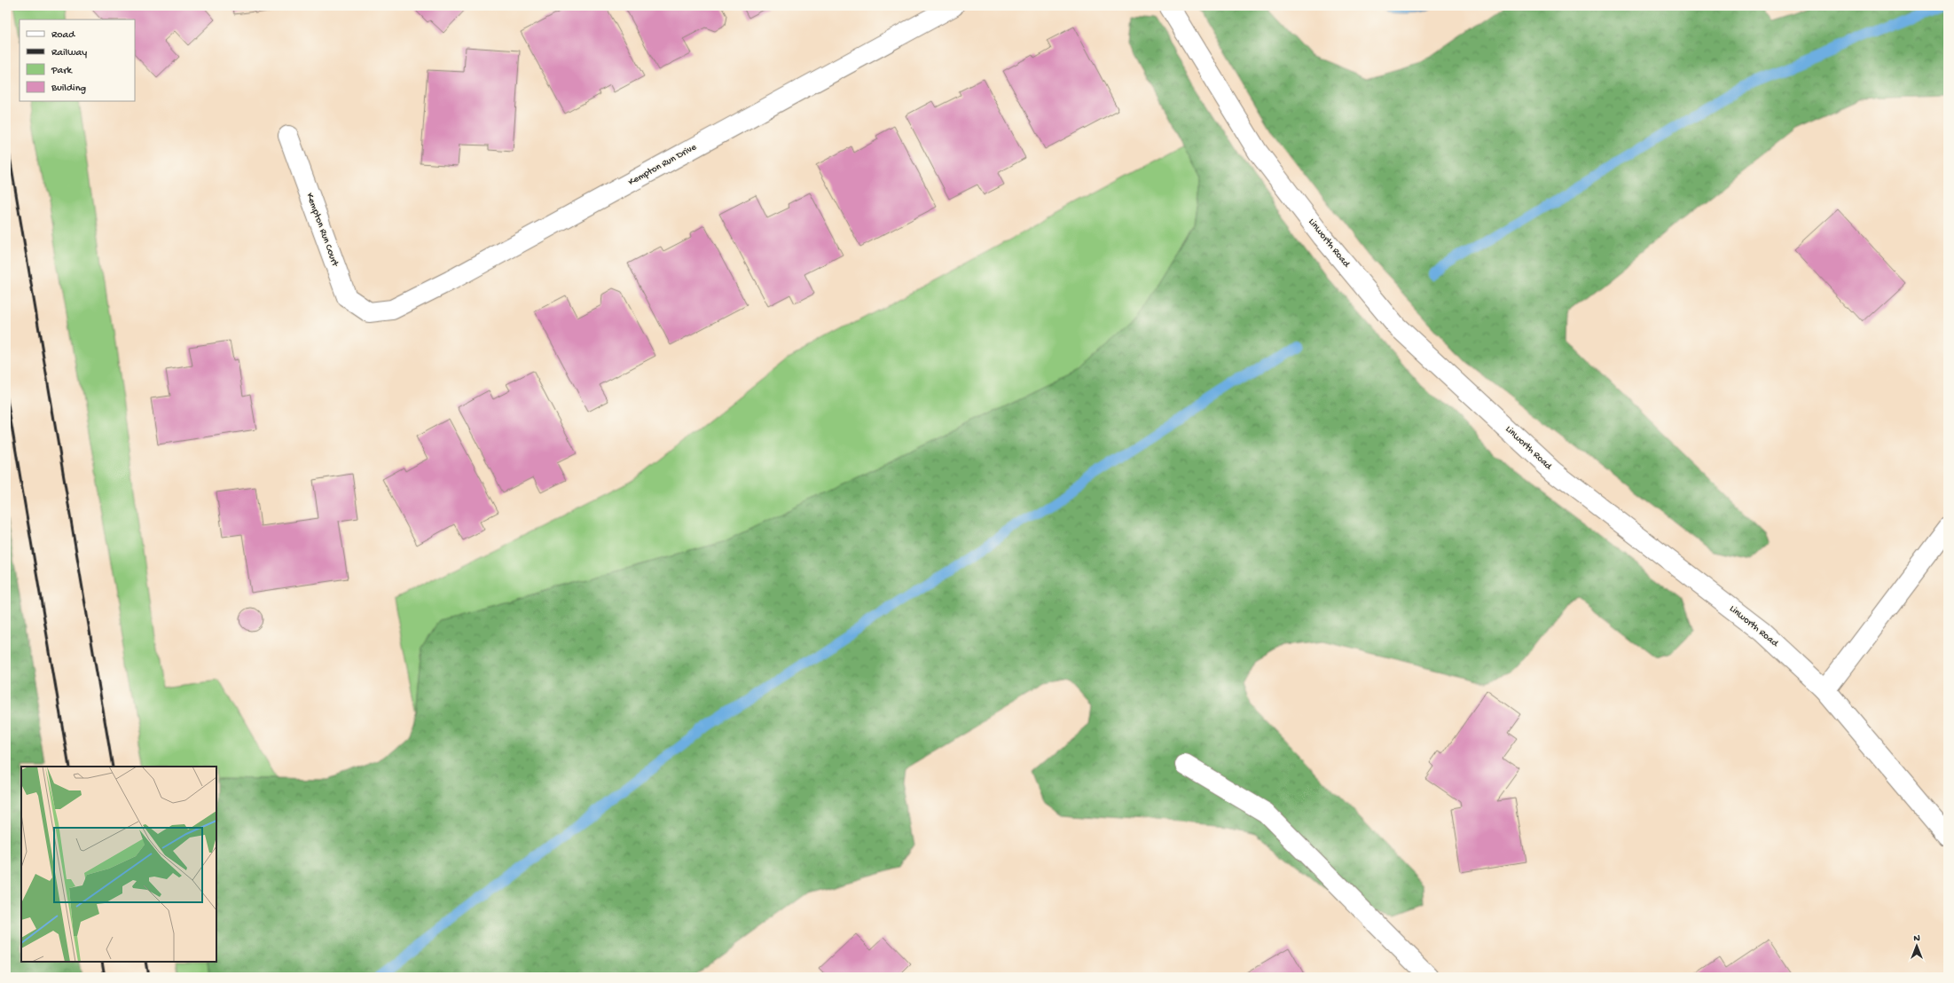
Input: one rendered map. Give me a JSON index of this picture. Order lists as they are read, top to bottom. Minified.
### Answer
{"streets":{"main road":["Kempton Run Drive","Kempton Run Court","Linworth Road"]},"crossings":[["Kempton Run Drive","Kempton Run Court"]],"legend":["Road","Railway","Park","Building"],"north":"top"}
